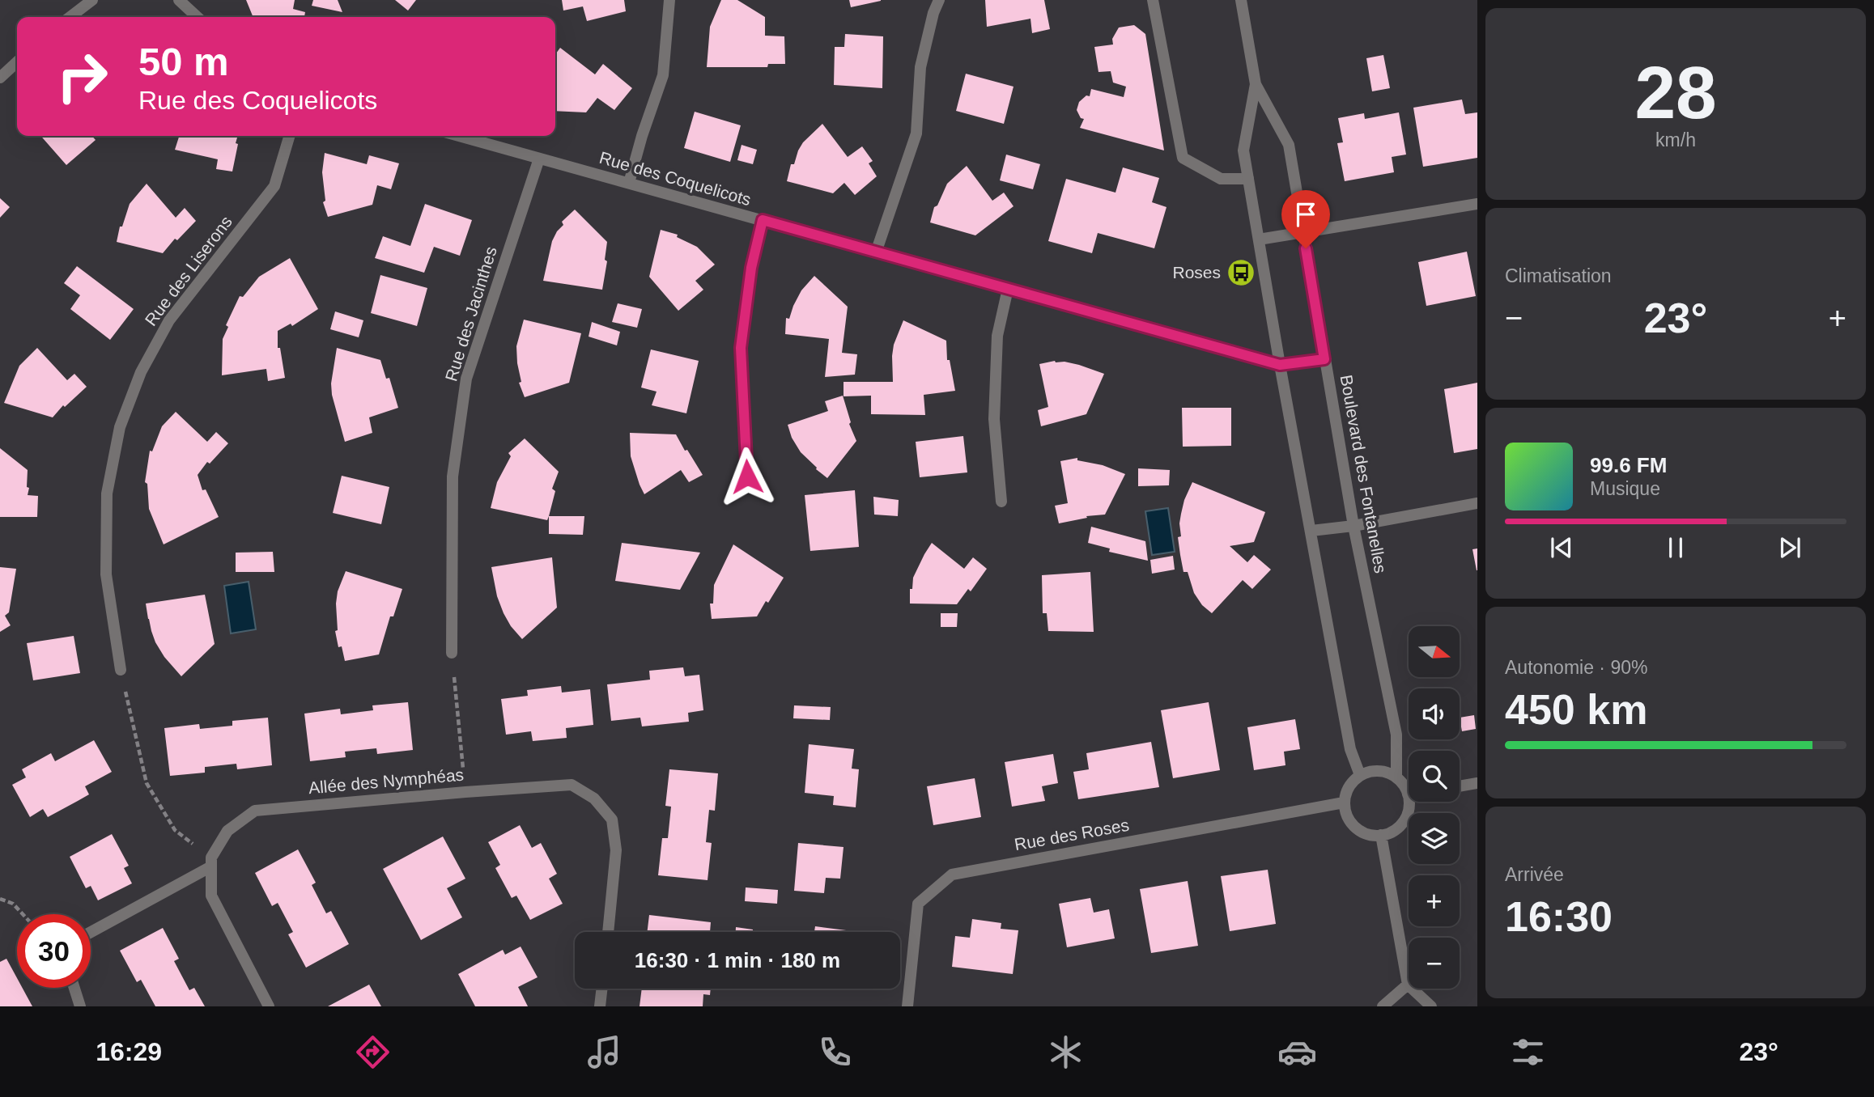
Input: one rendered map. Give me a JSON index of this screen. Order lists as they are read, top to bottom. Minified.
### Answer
{"streets":{"street":["Rue des Coquelicots","Rue des Liserons","Rue des Jacinthes","Boulevard des Fontanelles","Allée des Nymphéas","Rue des Roses"]},"crossings":[["Rue des Coquelicots","Rue des Jacinthes"],["Rue des Coquelicots","Boulevard des Fontanelles"],["Boulevard des Fontanelles","Rue des Roses"]],"places":{"bus stop":["Roses"]},"north":"right","page":{"tile":[["28","km/h"],"Climatisation",["Autonomie · 90%","450 km"],["Arrivée","16:30"]],"turn":["50 m","Rue des Coquelicots"],"heat":["−","23°","+"],"song":["99.6 FM","Musique"],"map_buttons":["+","−"],"limit":"30","trip":"16:30 · 1 min · 180 m","tabs":["16:29","23°"]}}
